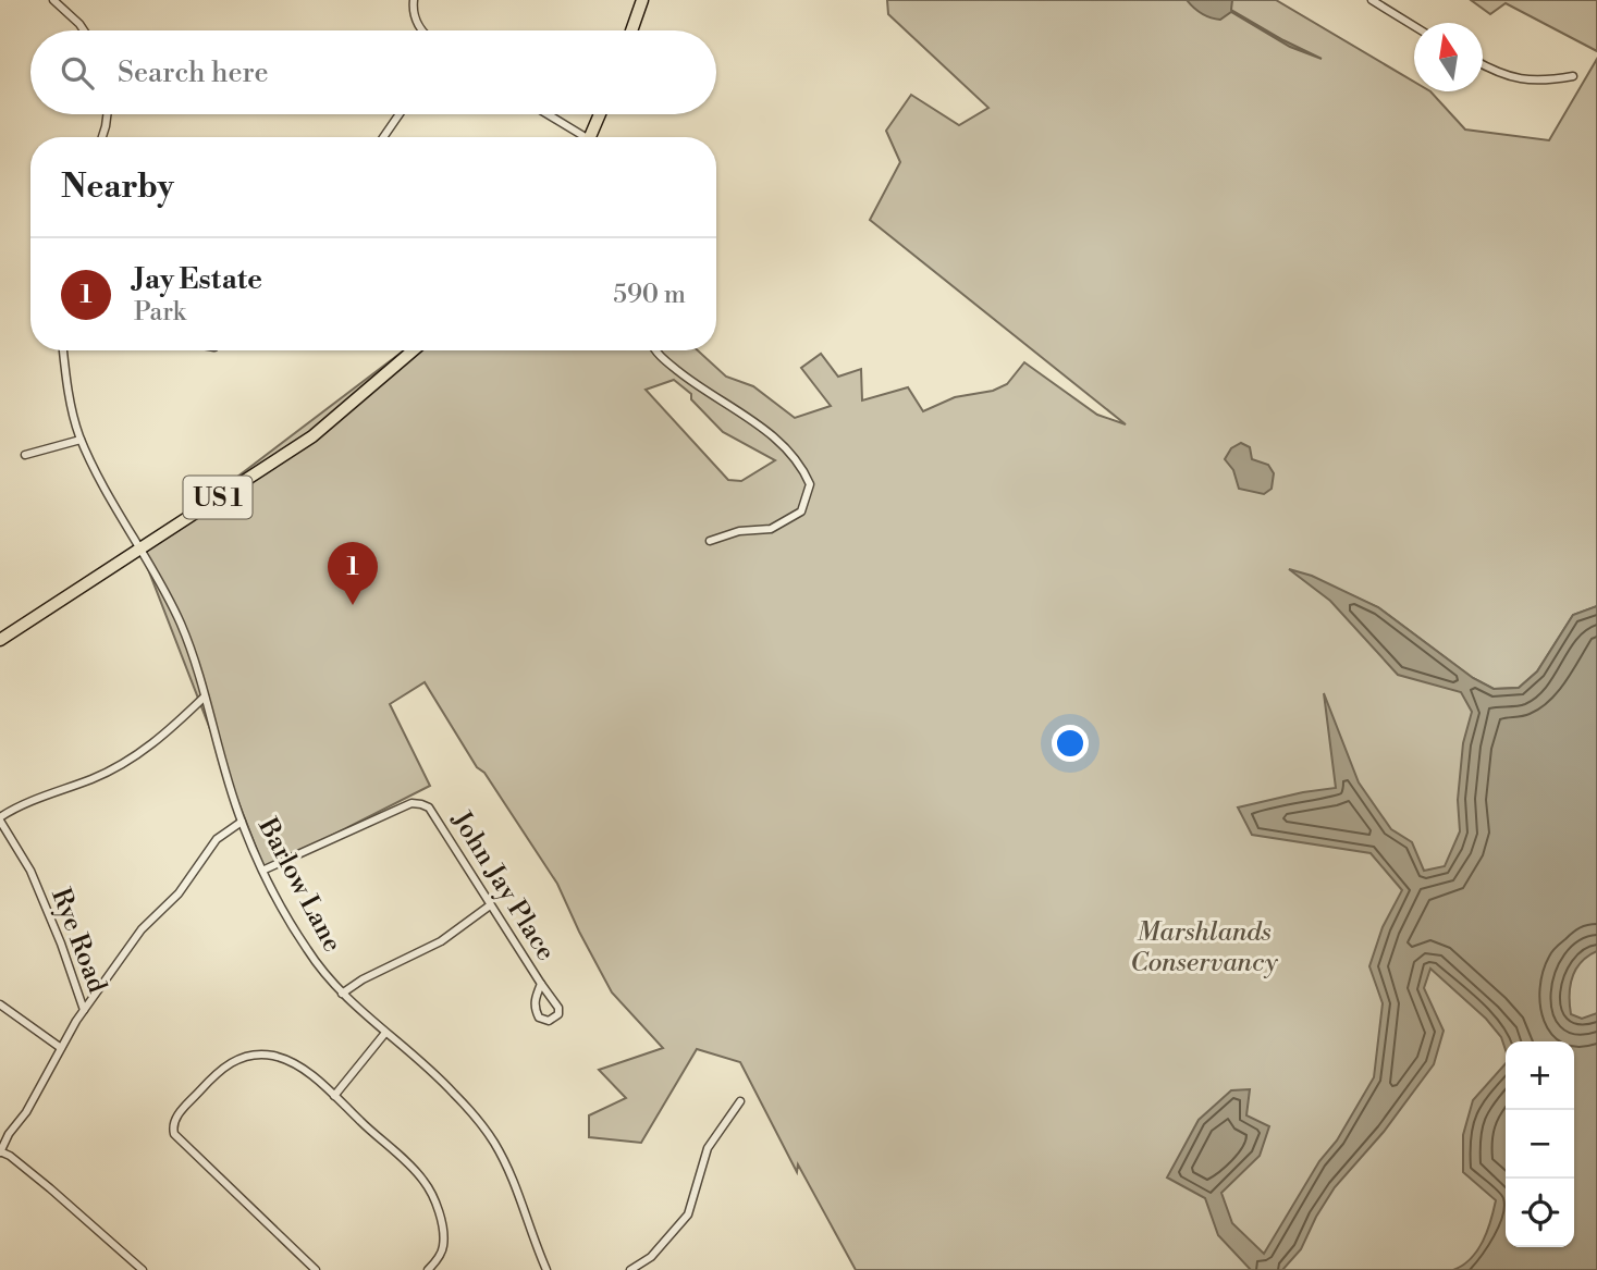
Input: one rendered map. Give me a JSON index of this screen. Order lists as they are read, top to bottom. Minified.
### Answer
{"streets":{"main road":["US 1"],"street":["Barlow Lane","John Jay Place","Rye Road"]},"crossings":[["US 1","Barlow Lane"],["Barlow Lane","John Jay Place"]],"parks":["Marshlands Conservancy"],"north":"top","page":{"search":"Search here","heading":"Nearby","list":[{"mark":"1","name":"Jay Estate","note":"Park","value":"590 m"}],"pins":"1","map_buttons":["+","−"]}}
